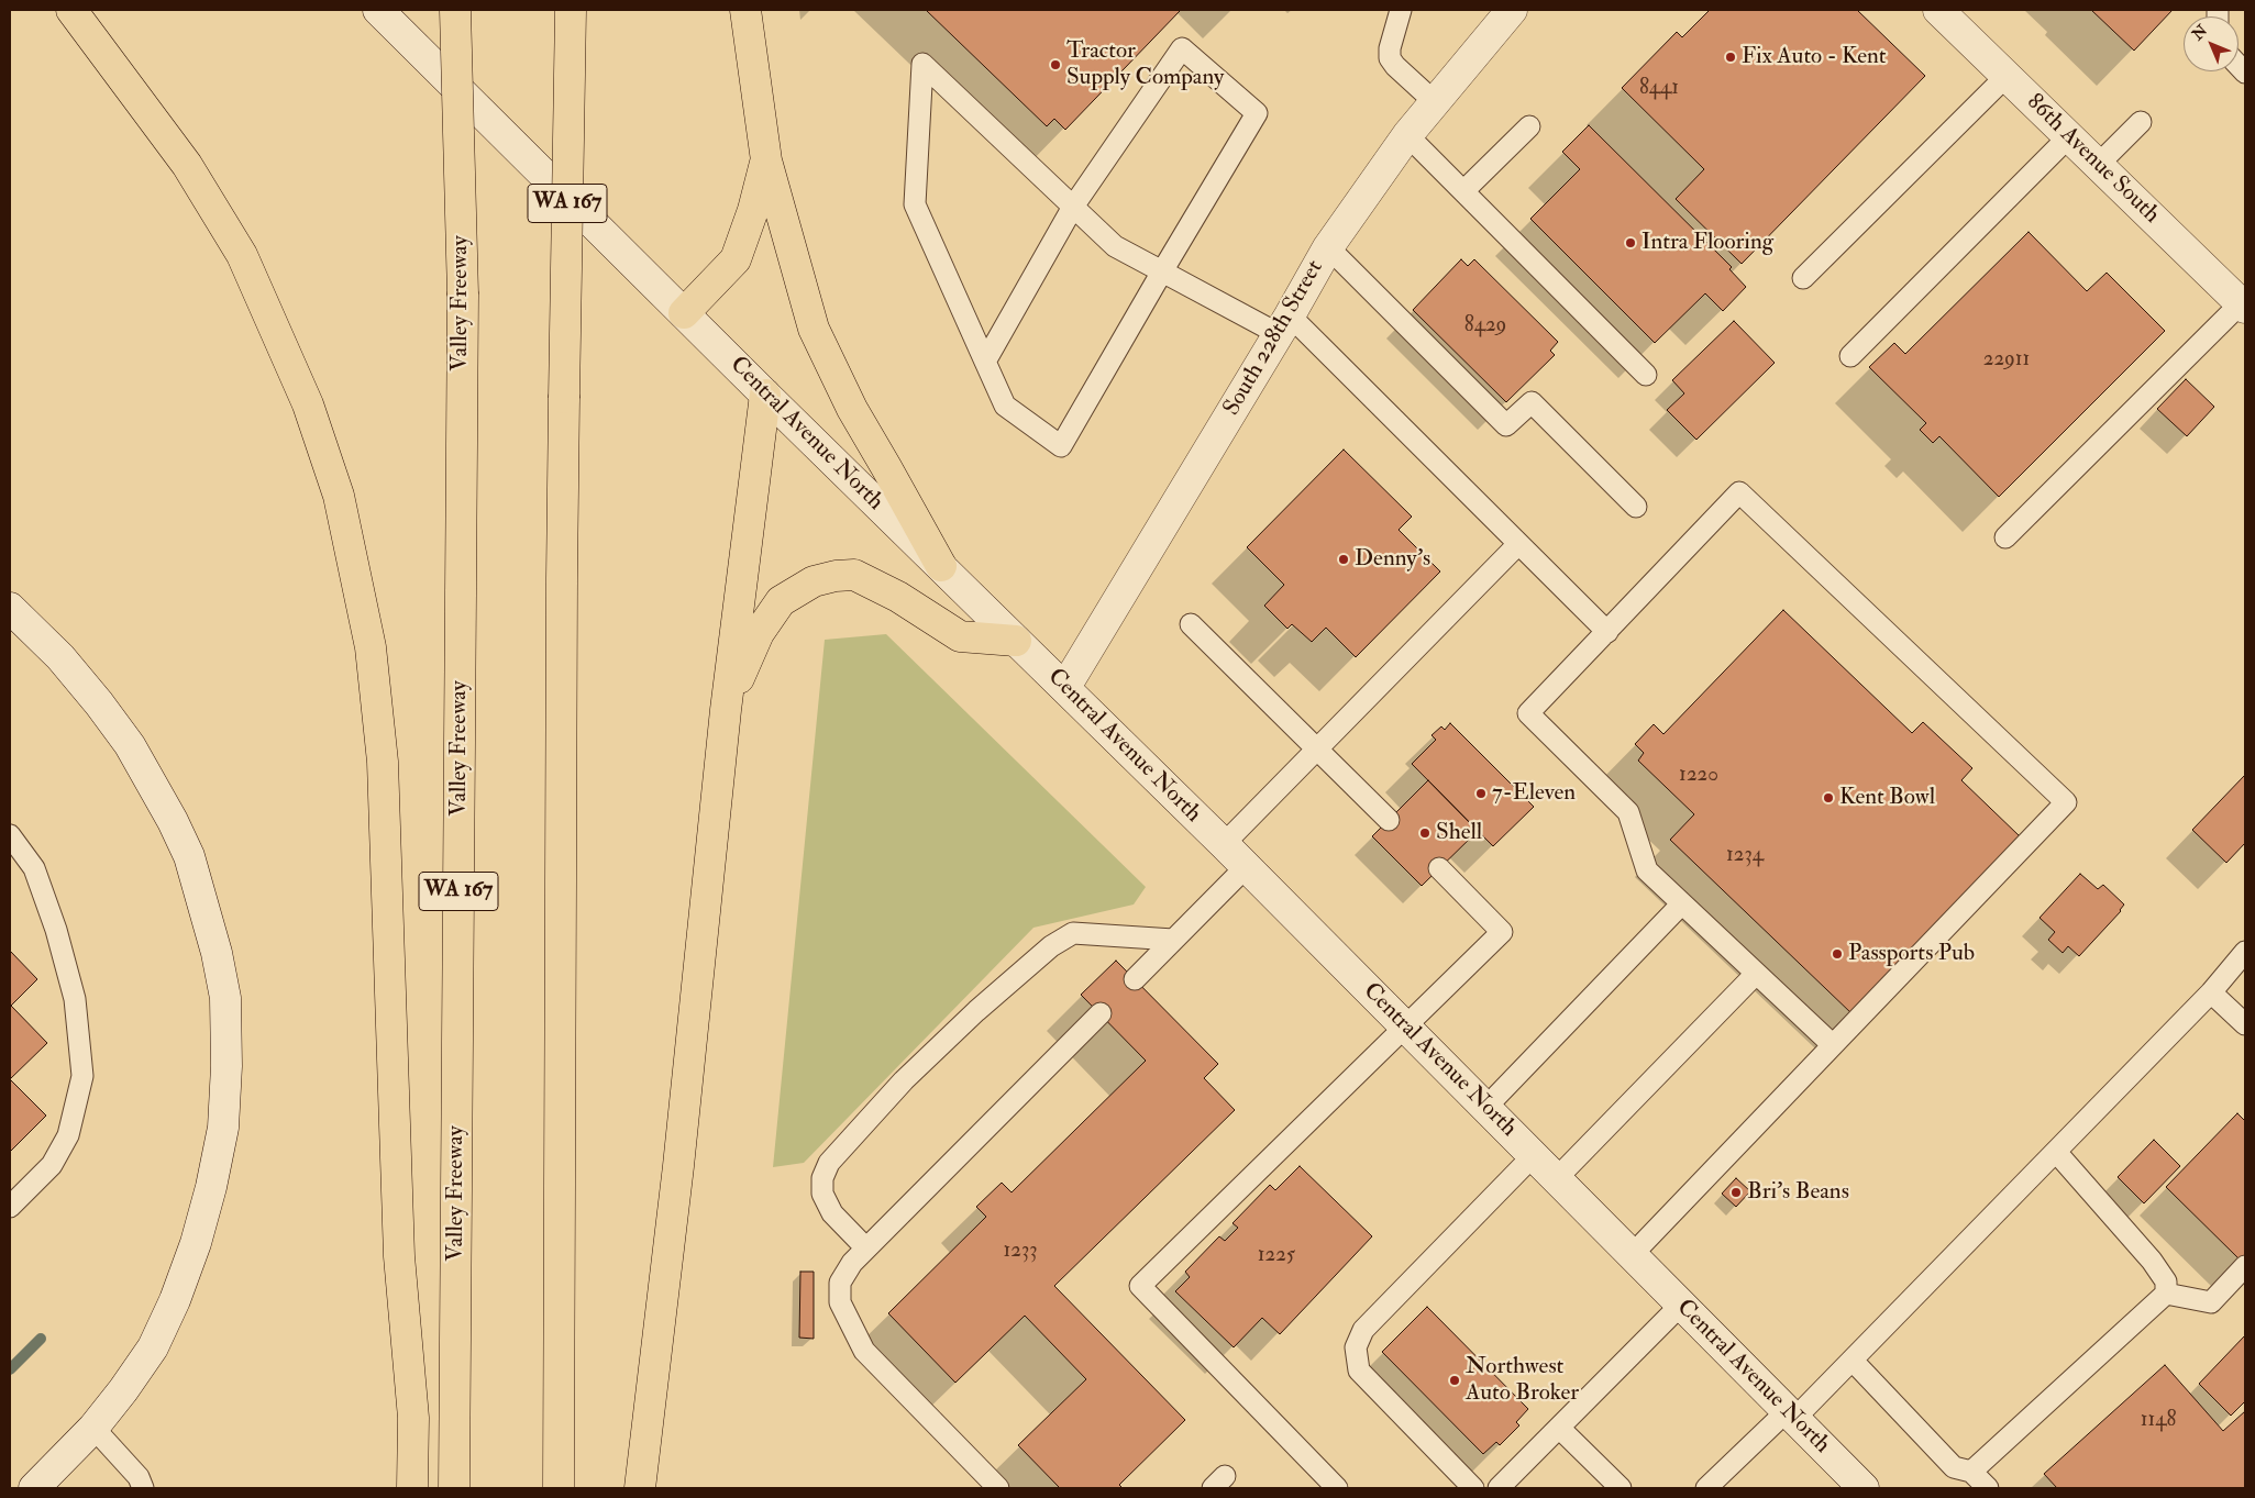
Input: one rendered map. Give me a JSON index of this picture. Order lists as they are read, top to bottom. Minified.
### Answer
{"streets":{"highway":["WA 167","Valley Freeway"],"main road":["86th Avenue South","South 228th Street","Central Avenue North"]},"crossings":[["South 228th Street","Central Avenue North"]],"places":["Fix Auto - Kent","Tractor Supply Company","Intra Flooring","Denny's","7-Eleven","Kent Bowl","Shell","Passports Pub","Bri's Beans","Northwest Auto Broker"],"house_numbers":["8441","8429","22911","1220","1234","1233","1225","1148"],"north":"top left"}
